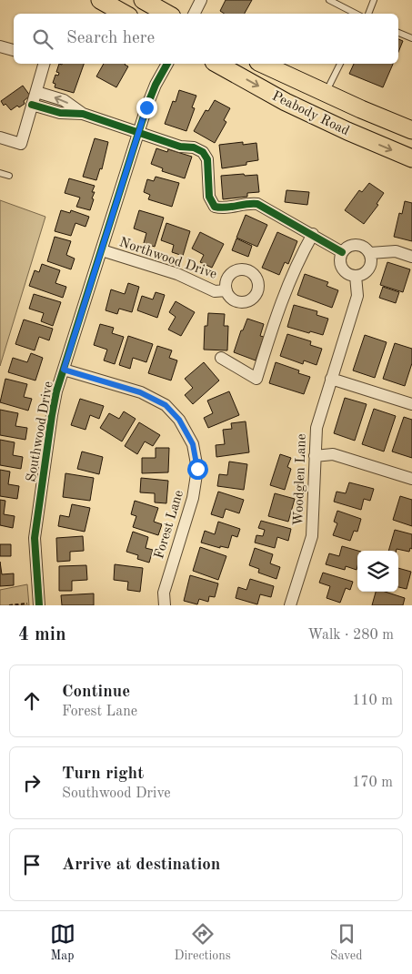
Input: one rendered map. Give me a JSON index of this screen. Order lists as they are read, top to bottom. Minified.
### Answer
{"streets":{"main road":["Peabody Road"],"street":["Northwood Drive","Southwood Drive","Woodglen Lane","Forest Lane"]},"crossings":[["Northwood Drive","Southwood Drive"],["Southwood Drive","Forest Lane"]],"page":{"search":"Search here","heading":["4 min","Walk · 280 m"],"list":[["Continue","Forest Lane","110 m"],["Turn right","Southwood Drive","170 m"],"Arrive at destination"],"nav":["Map","Directions","Saved"]}}
